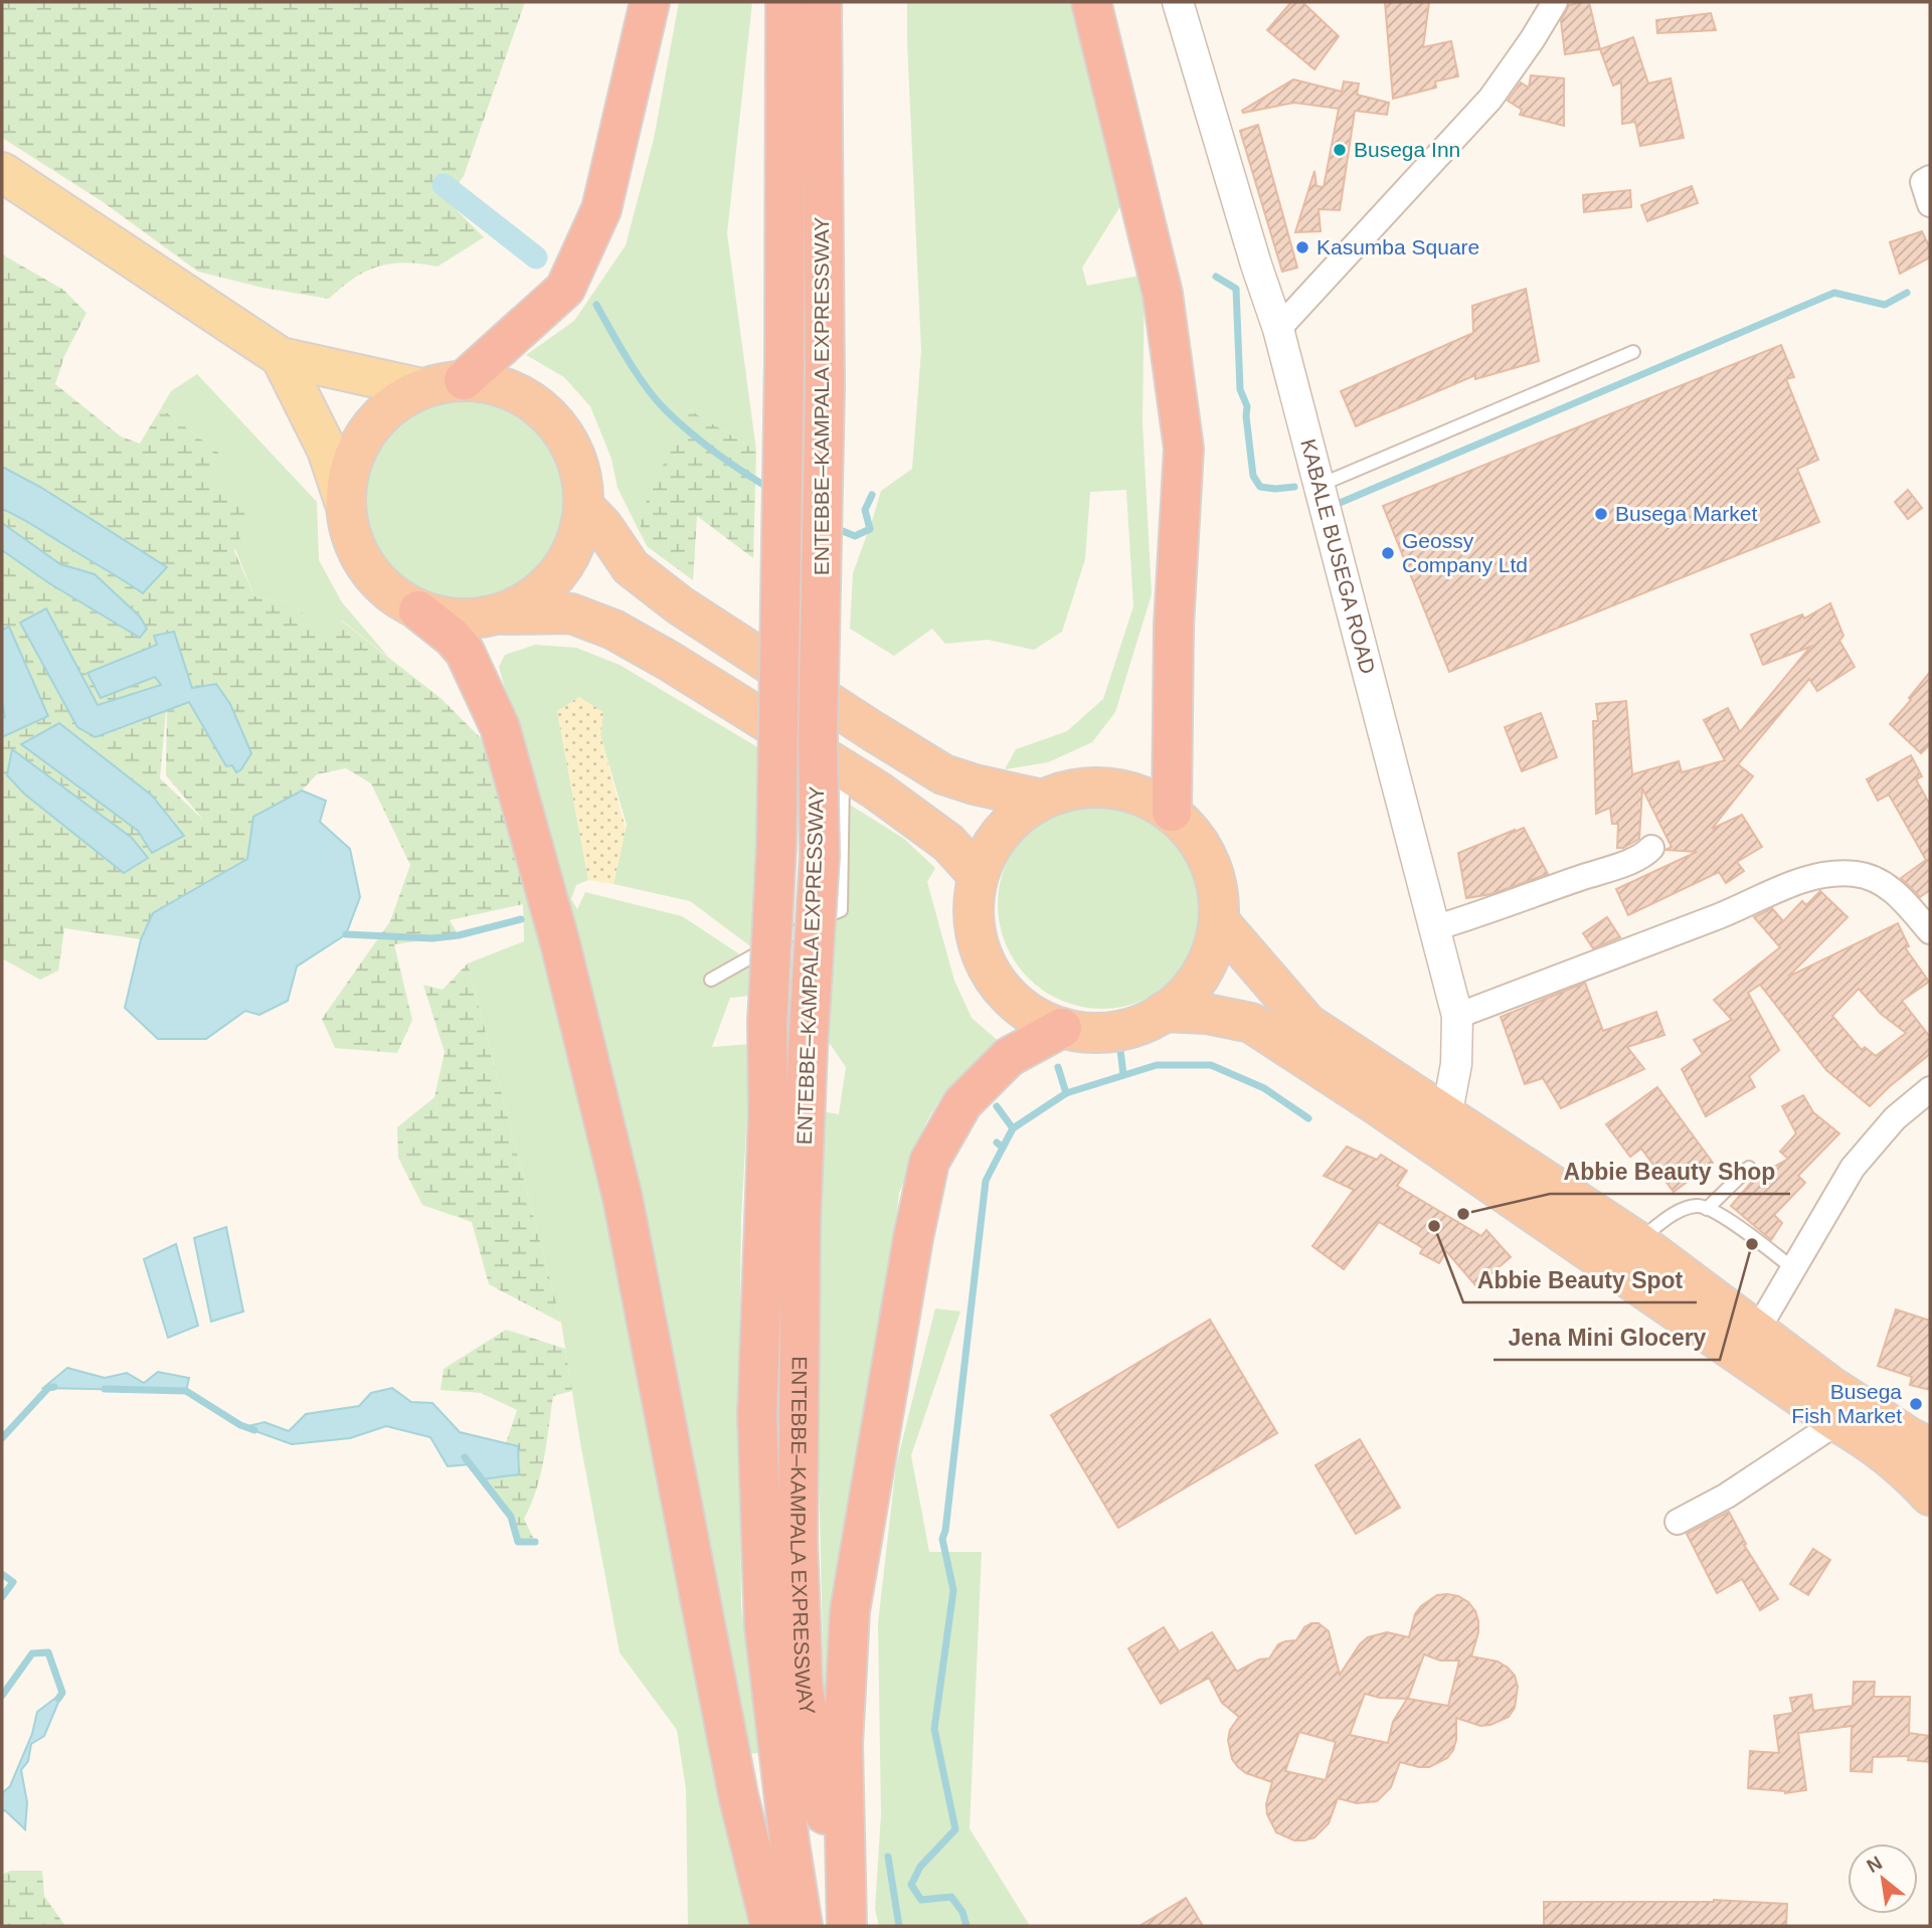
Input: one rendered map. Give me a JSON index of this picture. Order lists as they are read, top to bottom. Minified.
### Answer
{"streets":{"highway":["ENTEBBE–KAMPALA EXPRESSWAY"],"street":["KABALE BUSEGA ROAD"]},"places":["Busega Inn","Kasumba Square","Busega Market","Geossy Company Ltd","Abbie Beauty Shop","Abbie Beauty Spot","Jena Mini Glocery","Busega Fish Market"],"north":"top left"}
